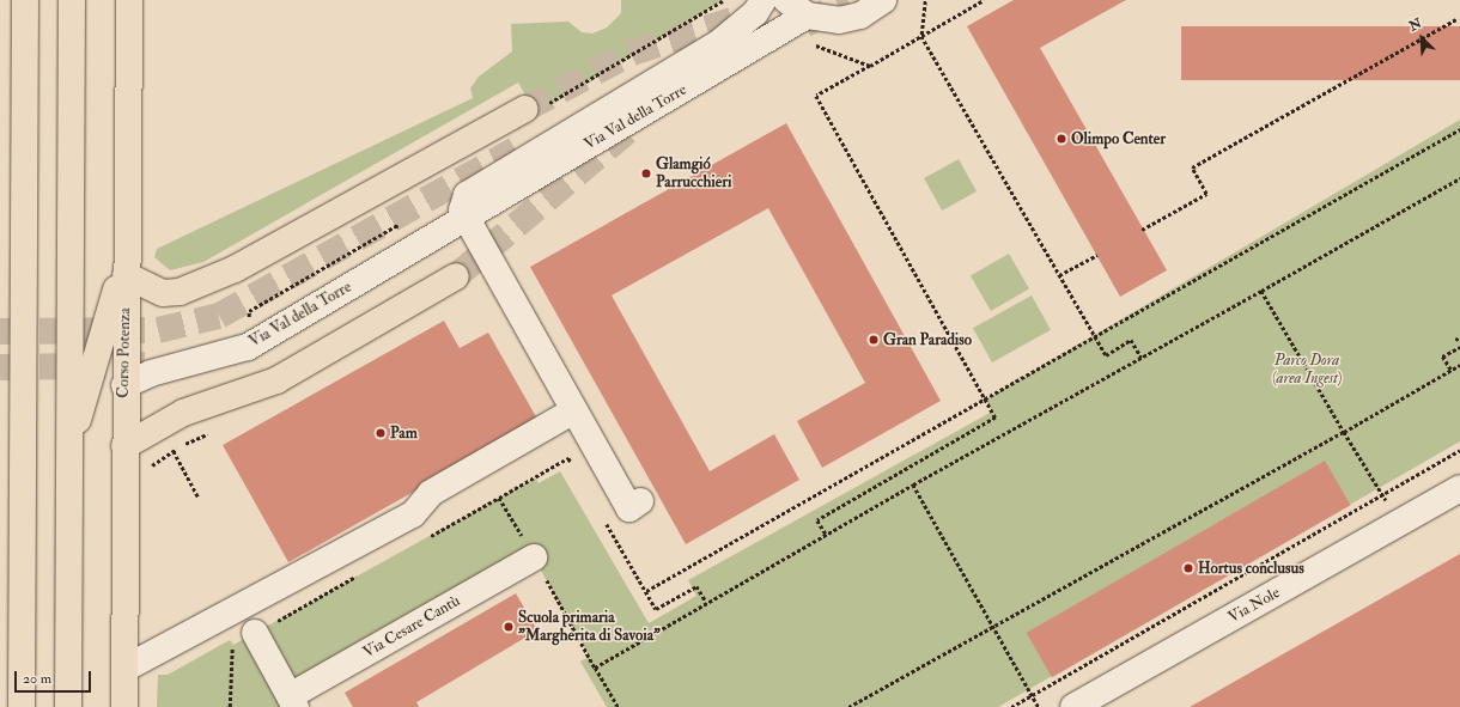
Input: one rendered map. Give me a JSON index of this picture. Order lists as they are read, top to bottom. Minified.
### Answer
{"streets":{"main road":["Corso Potenza"],"street":["Via Val della Torre","Via Nole","Via Cesare Cantù"]},"crossings":[["Via Val della Torre","Corso Potenza"]],"parks":["Parco Dora (area Ingest)"],"places":["Olimpo Center","Glamgió Parrucchieri","Gran Paradiso","Pam","Hortus conclusus","Scuola primaria \"Margherita di Savoia\""],"scale_bar":"20 m","north":"top left"}
